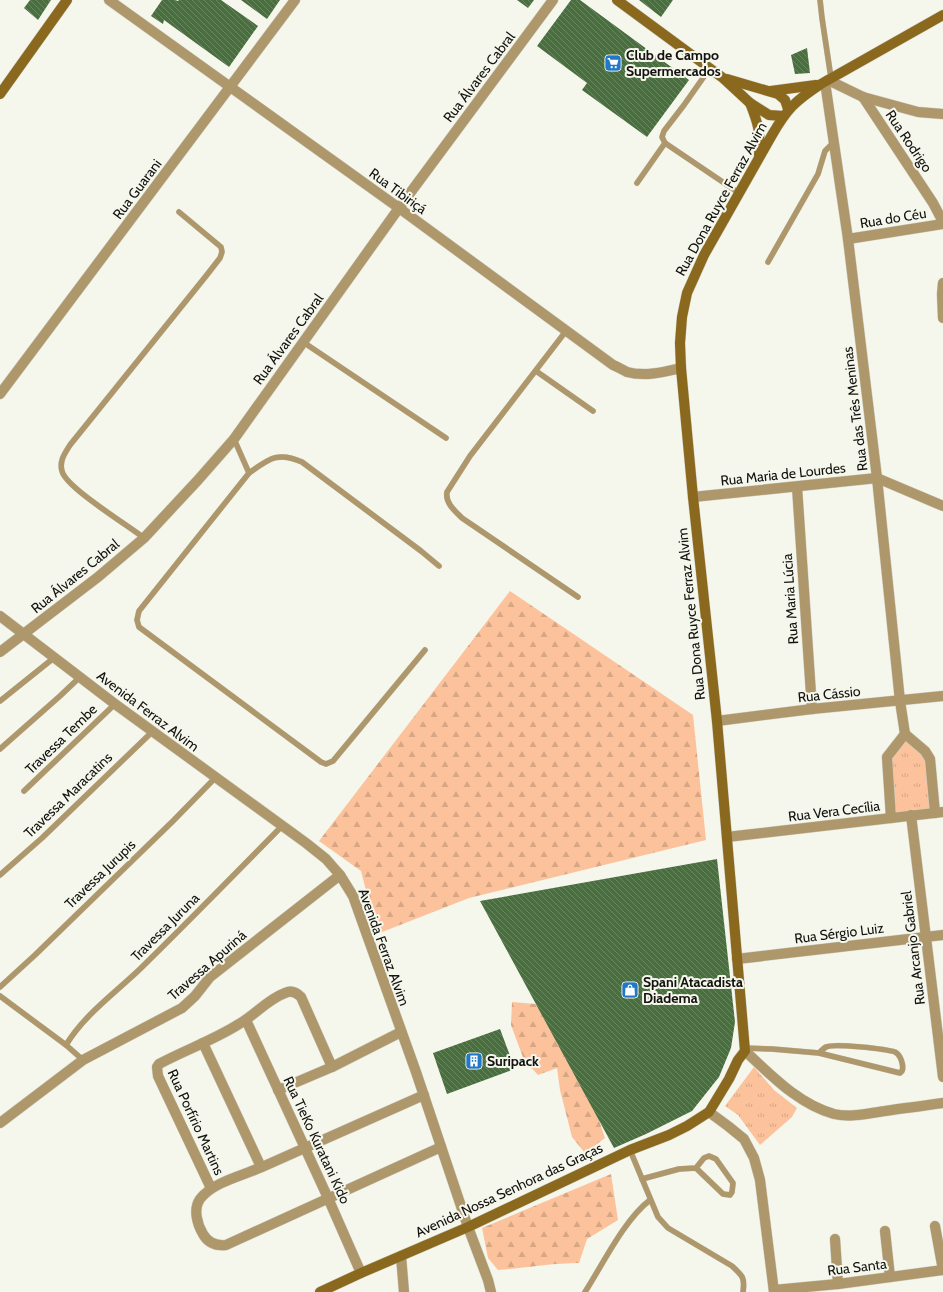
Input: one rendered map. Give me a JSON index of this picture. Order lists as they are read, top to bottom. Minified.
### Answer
{"streets":{"main road":["Rua Dona Ruyce Ferraz Alvim","Avenida Nossa Senhora das Graças"],"street":["Rua Álvares Cabral","Rua Rodrigo","Rua Guarani","Rua Tibiriçá","Rua do Céu","Rua das Três Meninas","Rua Maria de Lourdes","Rua Maria Lúcia","Rua Cássio","Avenida Ferraz Alvim","Rua Vera Cecília","Rua Sérgio Luiz","Rua Arcanjo Gabriel","Travessa Apuriná","Rua Porfírio Martins","Rua TieKo Kuratani Kido","Rua Santa"],"lane":["Travessa Tembe","Travessa Maracatins","Travessa Jurupis","Travessa Juruna"]},"crossings":[["Rua Álvares Cabral","Rua Tibiriçá"],["Rua Álvares Cabral","Avenida Ferraz Alvim"],["Rua Rodrigo","Rua do Céu"],["Rua Guarani","Rua Tibiriçá"],["Rua Tibiriçá","Rua Dona Ruyce Ferraz Alvim"],["Rua Dona Ruyce Ferraz Alvim","Rua das Três Meninas"],["Rua Dona Ruyce Ferraz Alvim","Rua Maria de Lourdes"],["Rua Dona Ruyce Ferraz Alvim","Rua Cássio"],["Rua Dona Ruyce Ferraz Alvim","Rua Vera Cecília"],["Rua Dona Ruyce Ferraz Alvim","Rua Sérgio Luiz"],["Rua do Céu","Rua das Três Meninas"],["Rua das Três Meninas","Rua Maria de Lourdes"],["Rua das Três Meninas","Rua Cássio"],["Rua Maria de Lourdes","Rua Maria Lúcia"],["Rua Maria Lúcia","Rua Cássio"],["Avenida Ferraz Alvim","Travessa Tembe"],["Avenida Ferraz Alvim","Travessa Maracatins"],["Avenida Ferraz Alvim","Travessa Jurupis"],["Avenida Ferraz Alvim","Travessa Juruna"],["Avenida Ferraz Alvim","Travessa Apuriná"],["Avenida Ferraz Alvim","Rua Porfírio Martins"],["Avenida Ferraz Alvim","Avenida Nossa Senhora das Graças"],["Rua Vera Cecília","Rua Arcanjo Gabriel"],["Rua Sérgio Luiz","Rua Arcanjo Gabriel"],["Rua Porfírio Martins","Rua TieKo Kuratani Kido"],["Rua TieKo Kuratani Kido","Avenida Nossa Senhora das Graças"]],"places":{"supermarket":["Club de Campo Supermercados"],"shop":["Spani Atacadista Diadema"],"building":["Suripack"]}}
